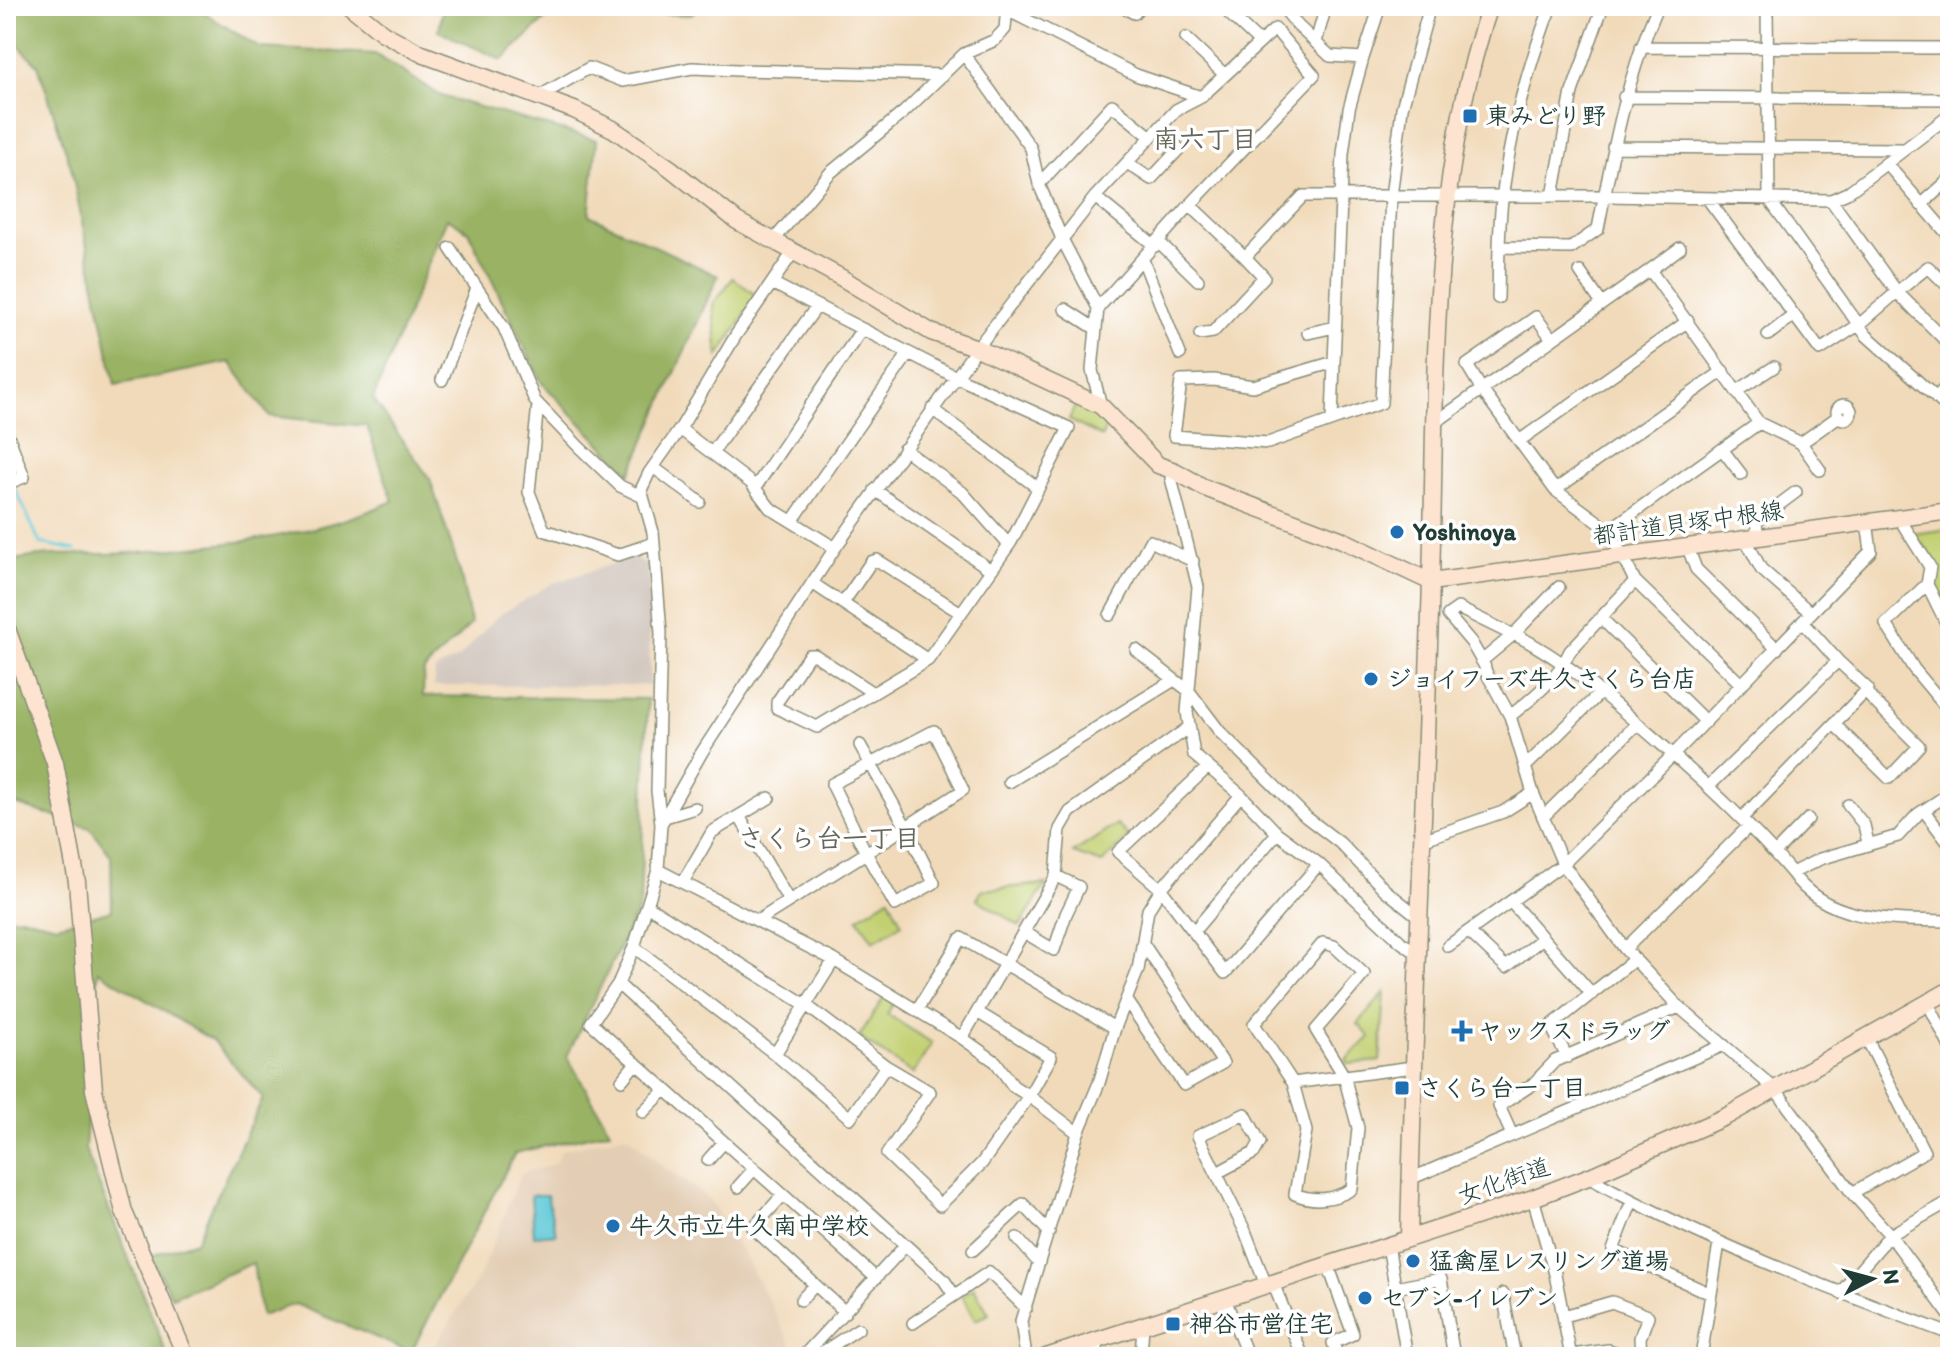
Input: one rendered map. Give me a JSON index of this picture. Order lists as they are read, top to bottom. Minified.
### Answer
{"streets":{"street":["都計道貝塚中根線","女化街道"]},"districts":["南六丁目","さくら台一丁目"],"places":{"transit":["東みどり野","さくら台一丁目","神谷市営住宅"],"other":["Yoshinoya","ジョイフーズ牛久さくら台店","牛久市立牛久南中学校","猛禽屋レスリング道場","セブン-イレブン"],"health":["ヤックスドラッグ"]},"north":"right"}
